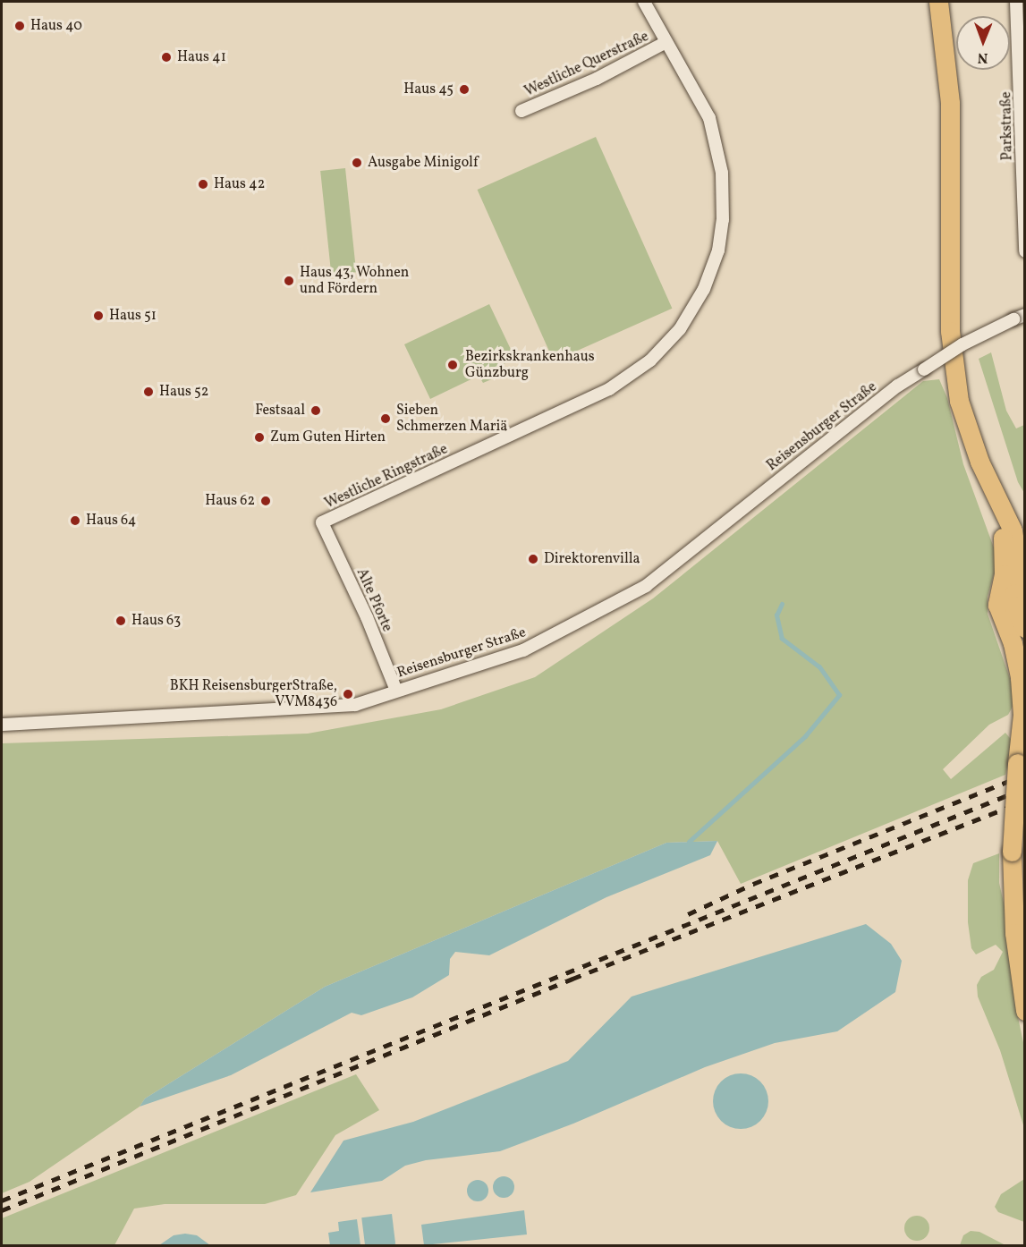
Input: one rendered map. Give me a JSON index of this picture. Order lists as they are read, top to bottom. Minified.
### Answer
{"streets":{"street":["Westliche Querstraße","Parkstraße","Reisensburger Straße","Westliche Ringstraße","Alte Pforte"]},"crossings":[["Westliche Querstraße","Westliche Ringstraße"],["Reisensburger Straße","Alte Pforte"],["Westliche Ringstraße","Alte Pforte"]],"places":["Haus 40","Haus 41","Haus 45","Ausgabe Minigolf","Haus 42","Haus 43, Wohnen und Fördern","Haus 51","Bezirkskrankenhaus Günzburg","Haus 52","Festsaal","Sieben Schmerzen Mariä","Zum Guten Hirten","Haus 62","Haus 64","Direktorenvilla","Haus 63","BKH ReisensburgerStraße, VVM8436"],"north":"bottom"}
